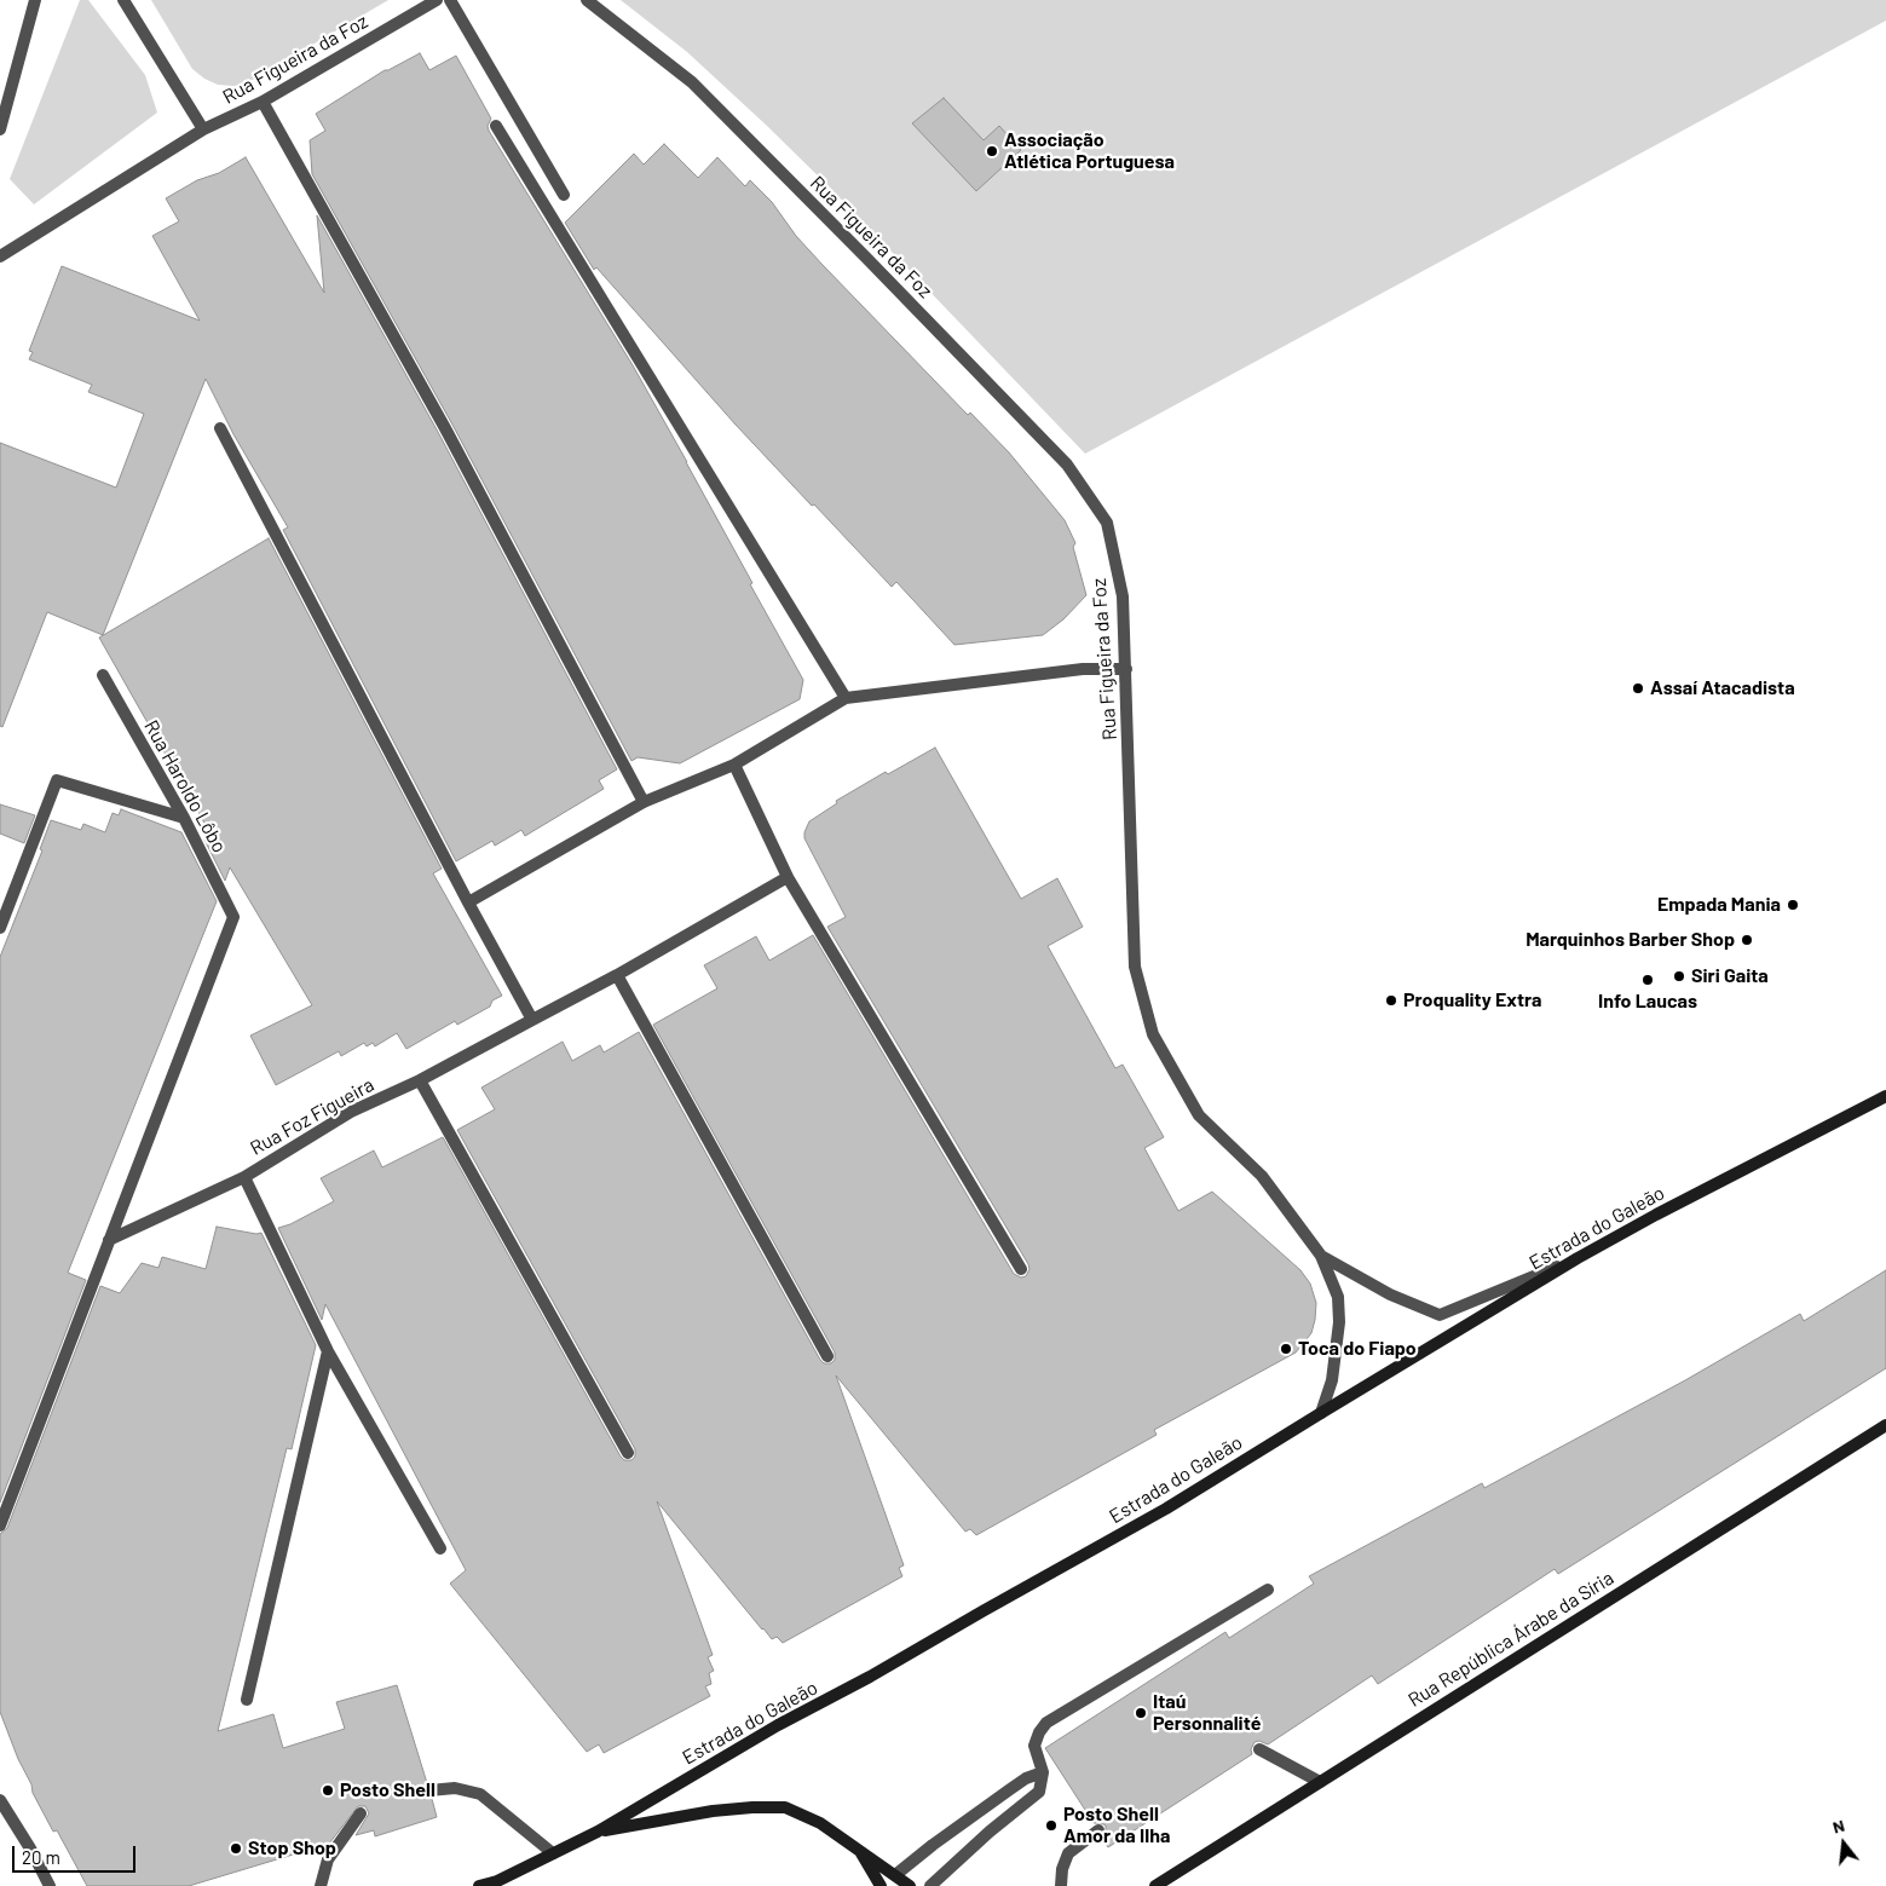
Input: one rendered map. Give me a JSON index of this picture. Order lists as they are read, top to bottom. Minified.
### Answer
{"streets":{"main road":["Estrada do Galeão","Rua República Árabe da Síria"],"street":["Rua Figueira da Foz","Rua Haroldo Lôbo","Rua Foz Figueira"]},"crossings":[["Rua Figueira da Foz","Estrada do Galeão"],["Rua Haroldo Lôbo","Rua Foz Figueira"]],"places":["Associação Atlética Portuguesa","Assaí Atacadista","Empada Mania","Marquinhos Barber Shop","Siri Gaita","Info Laucas","Proquality Extra","Toca do Fiapo","Itaú Personnalité","Posto Shell","Posto Shell Amor da Ilha","Stop Shop"],"scale_bar":"20 m","north":"top"}
